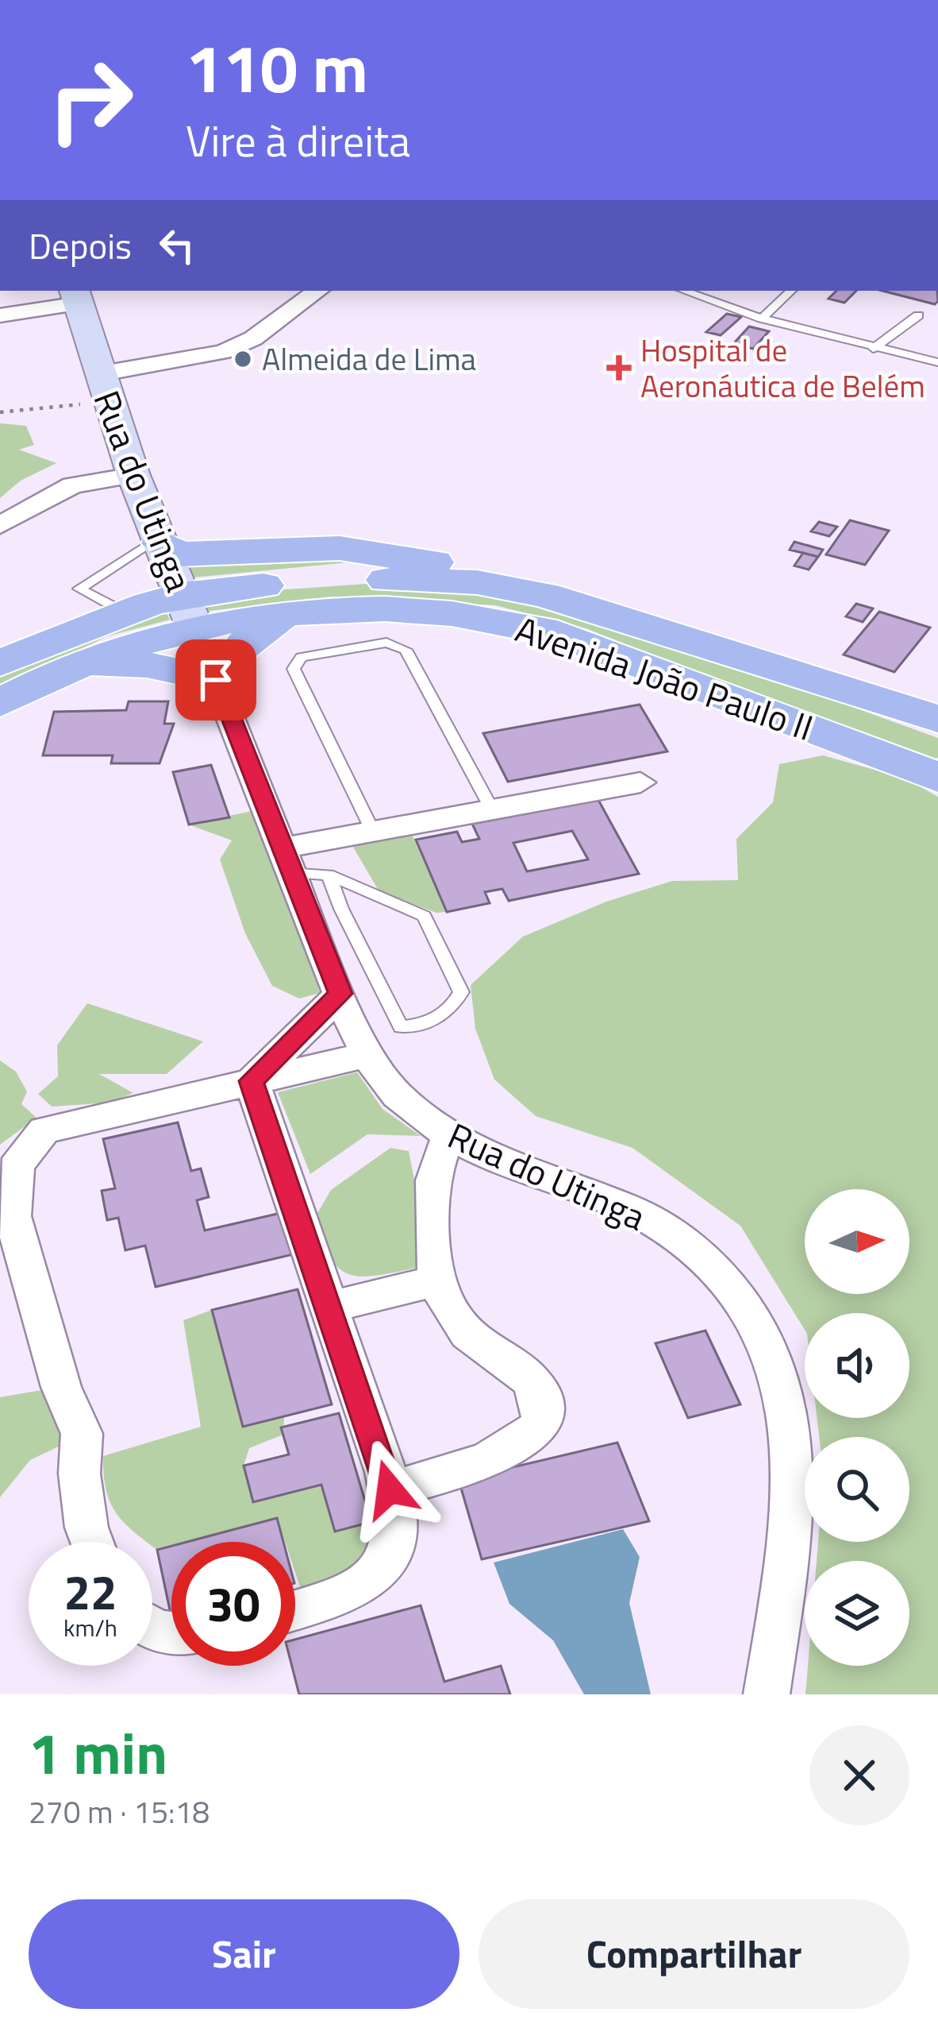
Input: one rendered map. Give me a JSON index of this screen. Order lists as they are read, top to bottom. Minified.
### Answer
{"streets":{"main road":["Avenida João Paulo II"],"street":["Rua do Utinga"]},"crossings":[["Rua do Utinga","Avenida João Paulo II"]],"places":{"other":["Almeida de Lima"],"health":["Hospital de Aeronáutica de Belém"]},"north":"right","page":{"turn":["110 m","Vire à direita"],"then":"Depois","speed":"22 km/h","limit":"30","heading":["1 min","270 m · 15:18"],"buttons":["Sair","Compartilhar"]}}
